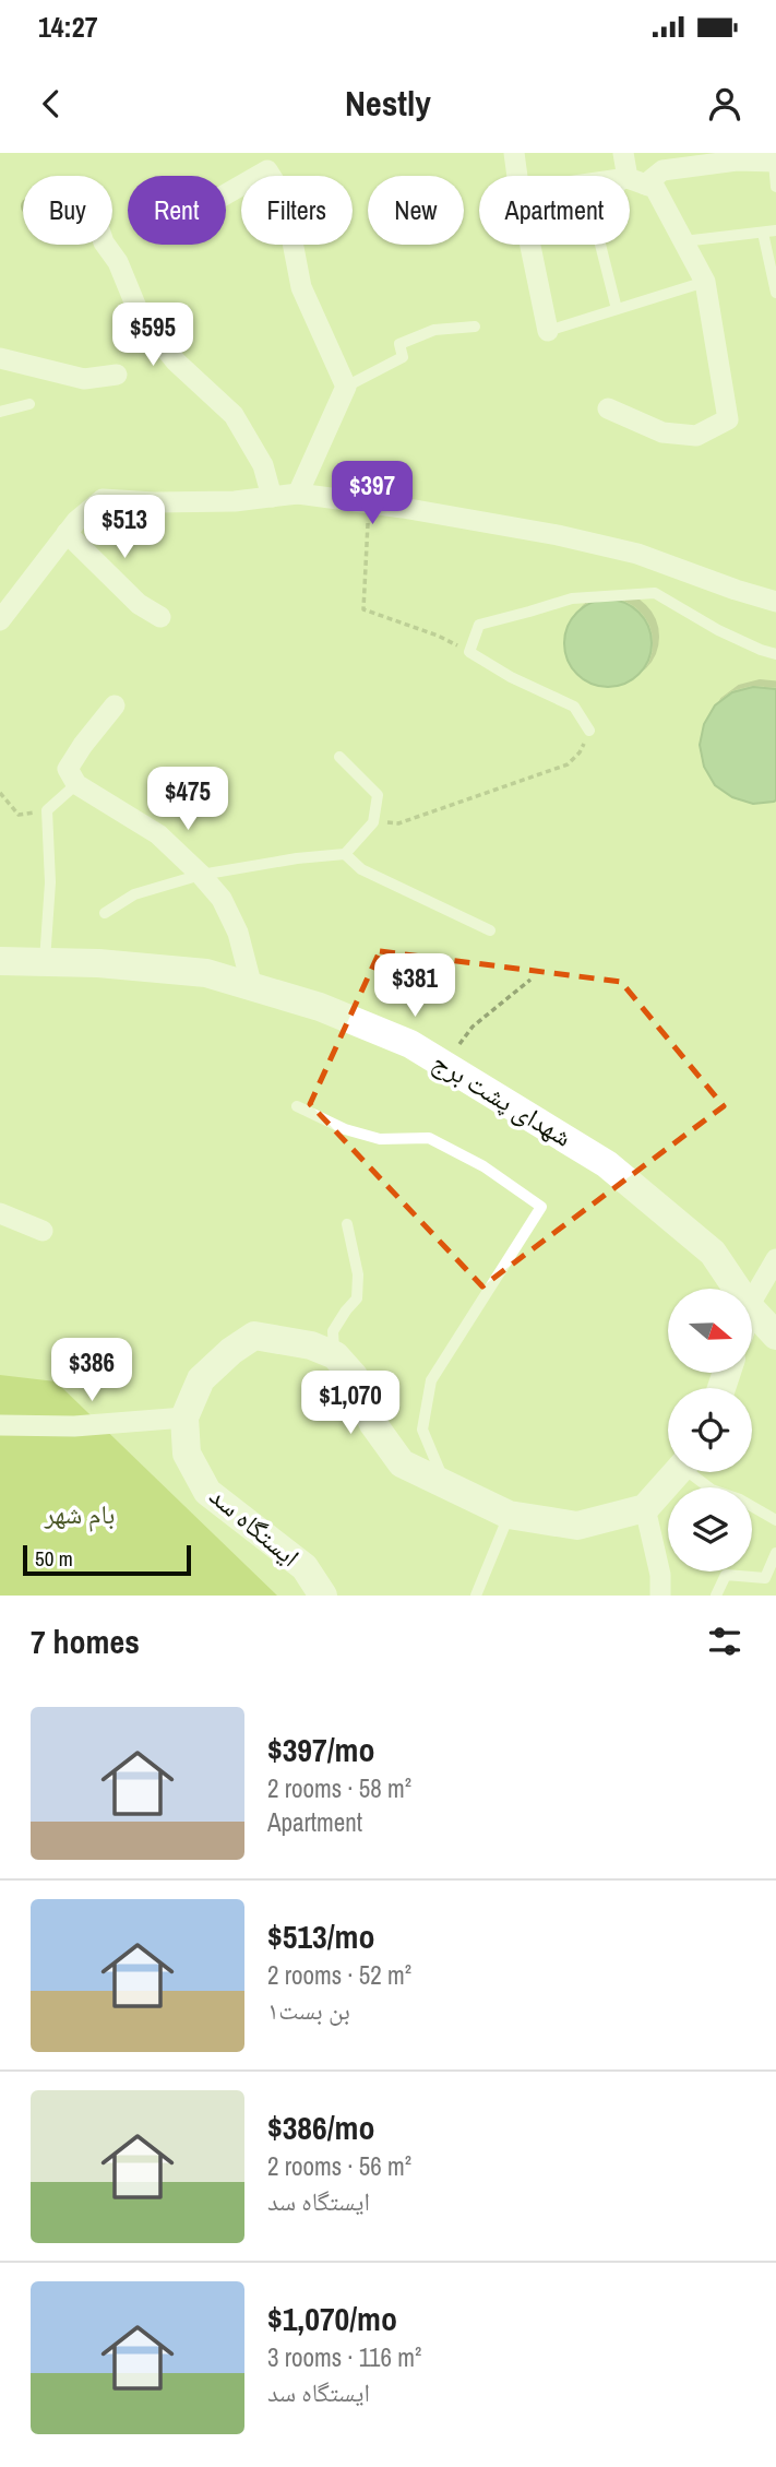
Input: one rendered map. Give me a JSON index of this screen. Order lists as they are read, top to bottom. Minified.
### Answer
{"streets":{"street":["شهدای پشت برج","ایستگاه سد"]},"parks":["بام شهر"],"scale_bar":"50 m","north":"right","page":{"status":"14:27","header":"Nestly","chip":["Buy","Rent","Filters","New","Apartment"],"price":["$595","$397","$513","$475","$381","$386","$1,070"],"scale":"50 m","heading":"7 homes","list":[{"name":"$397/mo","note":"2 rooms · 58 m² · Apartment"},{"name":"$513/mo","note":"2 rooms · 52 m² · بن بست۱"},{"name":"$386/mo","note":"2 rooms · 56 m² · ایستگاه سد"},{"name":"$1,070/mo","note":"3 rooms · 116 m² · ایستگاه سد"}]}}
